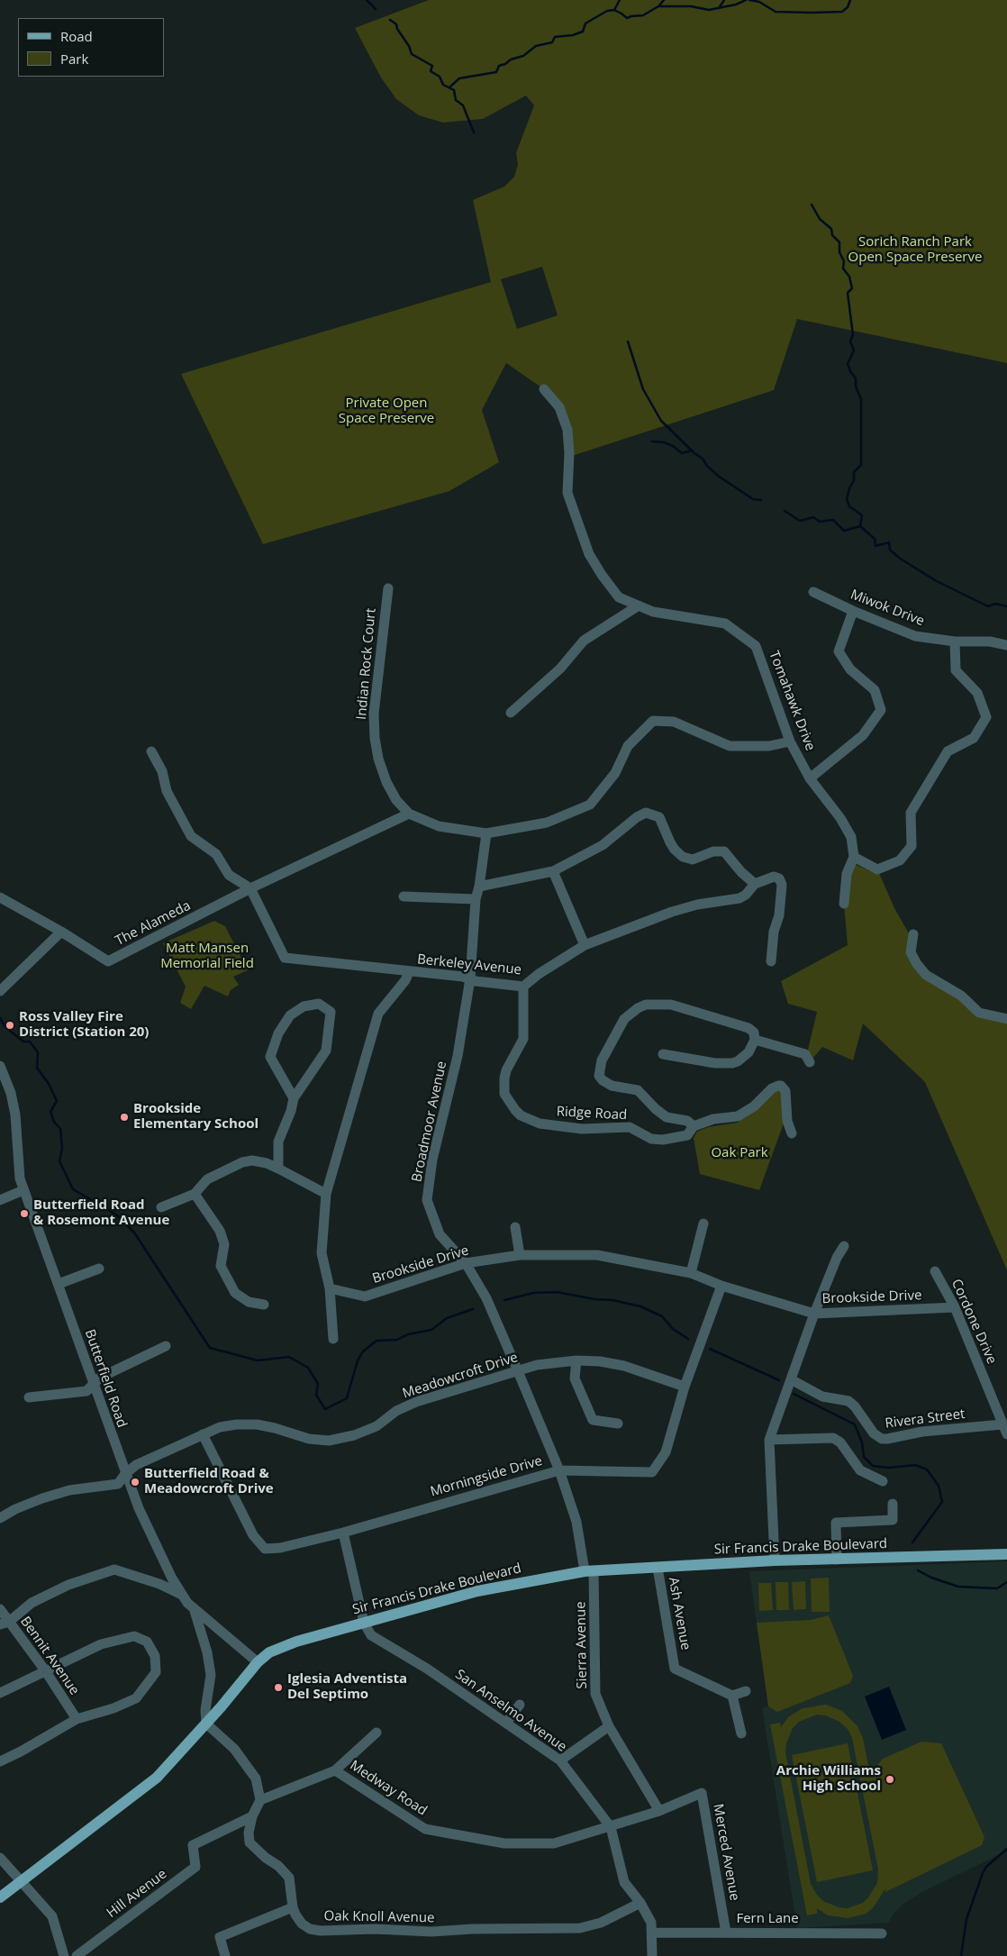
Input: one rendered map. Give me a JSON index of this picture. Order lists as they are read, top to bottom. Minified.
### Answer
{"streets":{"main road":["Sir Francis Drake Boulevard"],"street":["Miwok Drive","Indian Rock Court","Tomahawk Drive","The Alameda","Berkeley Avenue","Ridge Road","Broadmoor Avenue","Brookside Drive","Cordone Drive","Meadowcroft Drive","Butterfield Road","Rivera Street","Morningside Drive","Ash Avenue","Sierra Avenue","Bennit Avenue","San Anselmo Avenue","Medway Road","Merced Avenue","Hill Avenue","Oak Knoll Avenue","Fern Lane"]},"crossings":[["Indian Rock Court","The Alameda"],["The Alameda","Berkeley Avenue"],["Berkeley Avenue","Ridge Road"],["Berkeley Avenue","Broadmoor Avenue"],["Broadmoor Avenue","Brookside Drive"],["Broadmoor Avenue","Meadowcroft Drive"],["Broadmoor Avenue","Morningside Drive"],["Broadmoor Avenue","Sir Francis Drake Boulevard"],["Broadmoor Avenue","Sierra Avenue"],["Brookside Drive","Cordone Drive"],["Brookside Drive","Morningside Drive"],["Cordone Drive","Rivera Street"],["Meadowcroft Drive","Butterfield Road"],["Meadowcroft Drive","Morningside Drive"],["Butterfield Road","Sir Francis Drake Boulevard"],["Morningside Drive","San Anselmo Avenue"],["Sir Francis Drake Boulevard","Ash Avenue"],["Sir Francis Drake Boulevard","Sierra Avenue"],["Sir Francis Drake Boulevard","San Anselmo Avenue"],["Sierra Avenue","Merced Avenue"],["San Anselmo Avenue","Medway Road"],["San Anselmo Avenue","Merced Avenue"],["San Anselmo Avenue","Oak Knoll Avenue"],["San Anselmo Avenue","Fern Lane"],["Medway Road","Merced Avenue"],["Medway Road","Oak Knoll Avenue"],["Merced Avenue","Fern Lane"],["Hill Avenue","Oak Knoll Avenue"]],"parks":["Sorich Ranch Park Open Space Preserve","Private Open Space Preserve","Matt Mansen Memorial Field","Oak Park"],"places":["Ross Valley Fire District (Station 20)","Brookside Elementary School","Butterfield Road & Rosemont Avenue","Butterfield Road & Meadowcroft Drive","Iglesia Adventista Del Septimo","Archie Williams High School"],"legend":["Road","Park"]}
